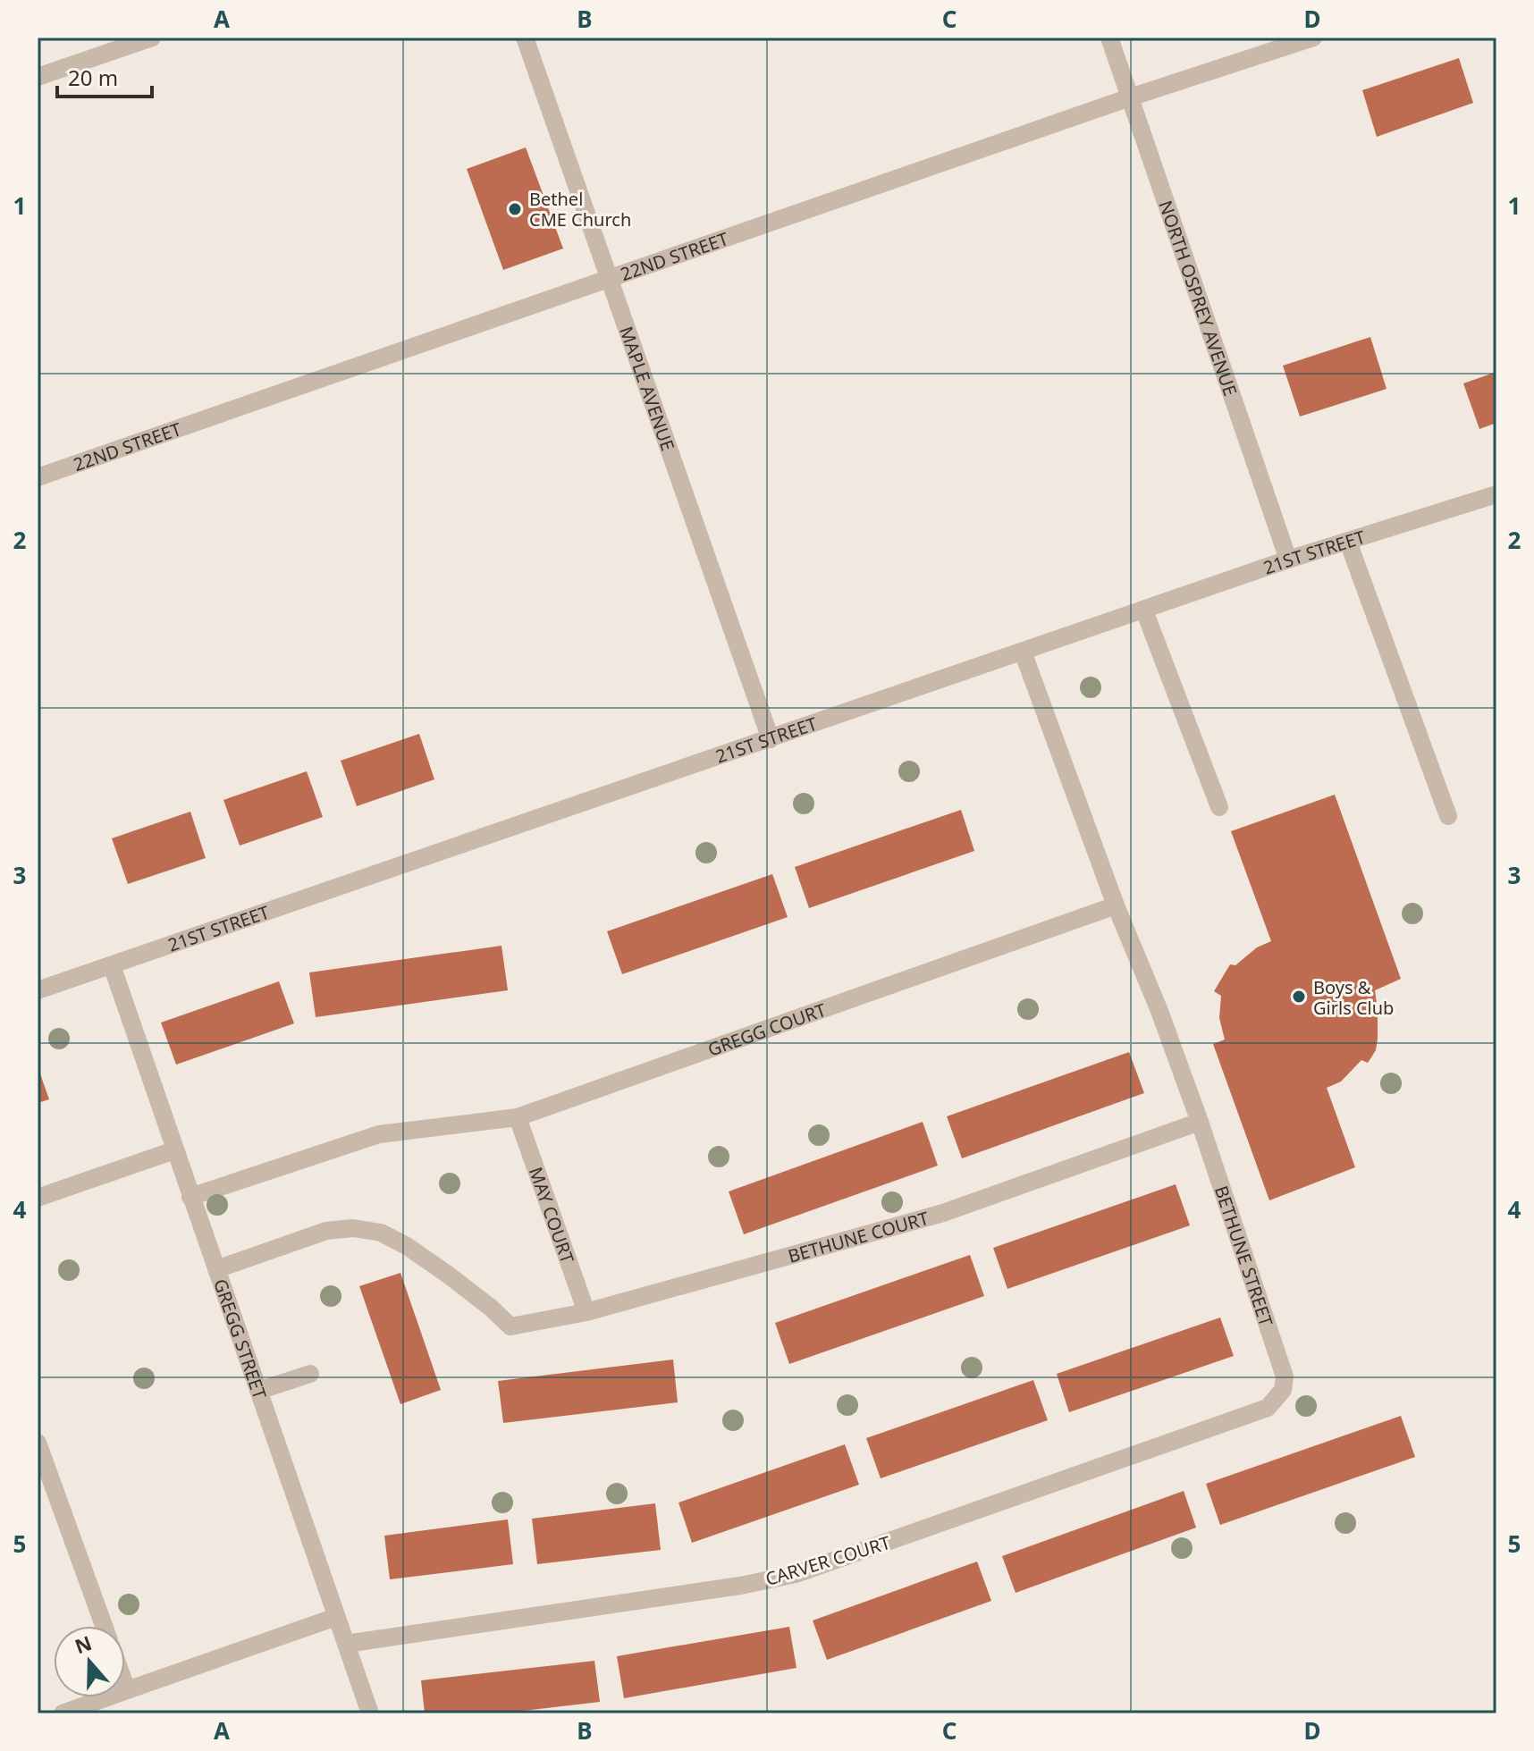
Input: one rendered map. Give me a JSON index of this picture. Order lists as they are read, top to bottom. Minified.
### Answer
{"streets":{"street":["22ND STREET","NORTH OSPREY AVENUE","MAPLE AVENUE","21ST STREET","GREGG COURT","MAY COURT","BETHUNE COURT","BETHUNE STREET","GREGG STREET","CARVER COURT"]},"crossings":[["22ND STREET","NORTH OSPREY AVENUE"],["22ND STREET","MAPLE AVENUE"],["NORTH OSPREY AVENUE","21ST STREET"],["MAPLE AVENUE","21ST STREET"],["21ST STREET","GREGG STREET"],["GREGG COURT","MAY COURT"],["GREGG COURT","GREGG STREET"],["MAY COURT","BETHUNE COURT"],["BETHUNE COURT","BETHUNE STREET"],["BETHUNE COURT","GREGG STREET"],["BETHUNE STREET","CARVER COURT"],["GREGG STREET","CARVER COURT"]],"places":["Bethel CME Church","Boys & Girls Club"],"scale_bar":"20 m","north":"top","grid":{"columns":["A","B","C","D"],"rows":["1","2","3","4","5"]}}
